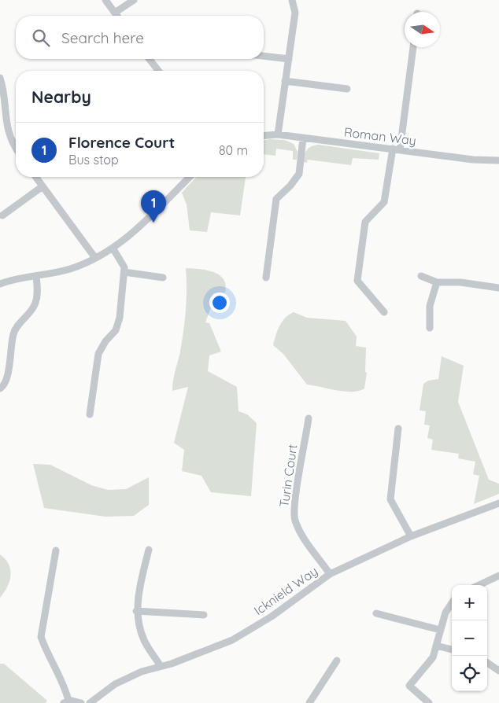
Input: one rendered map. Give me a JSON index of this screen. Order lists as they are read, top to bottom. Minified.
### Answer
{"streets":{"street":["Roman Way","Turin Court","Icknield Way"]},"crossings":[["Turin Court","Icknield Way"]],"north":"right","page":{"search":"Search here","heading":"Nearby","list":[{"mark":"1","name":"Florence Court","note":"Bus stop","value":"80 m"}],"pins":"1","map_buttons":["+","−"]}}
